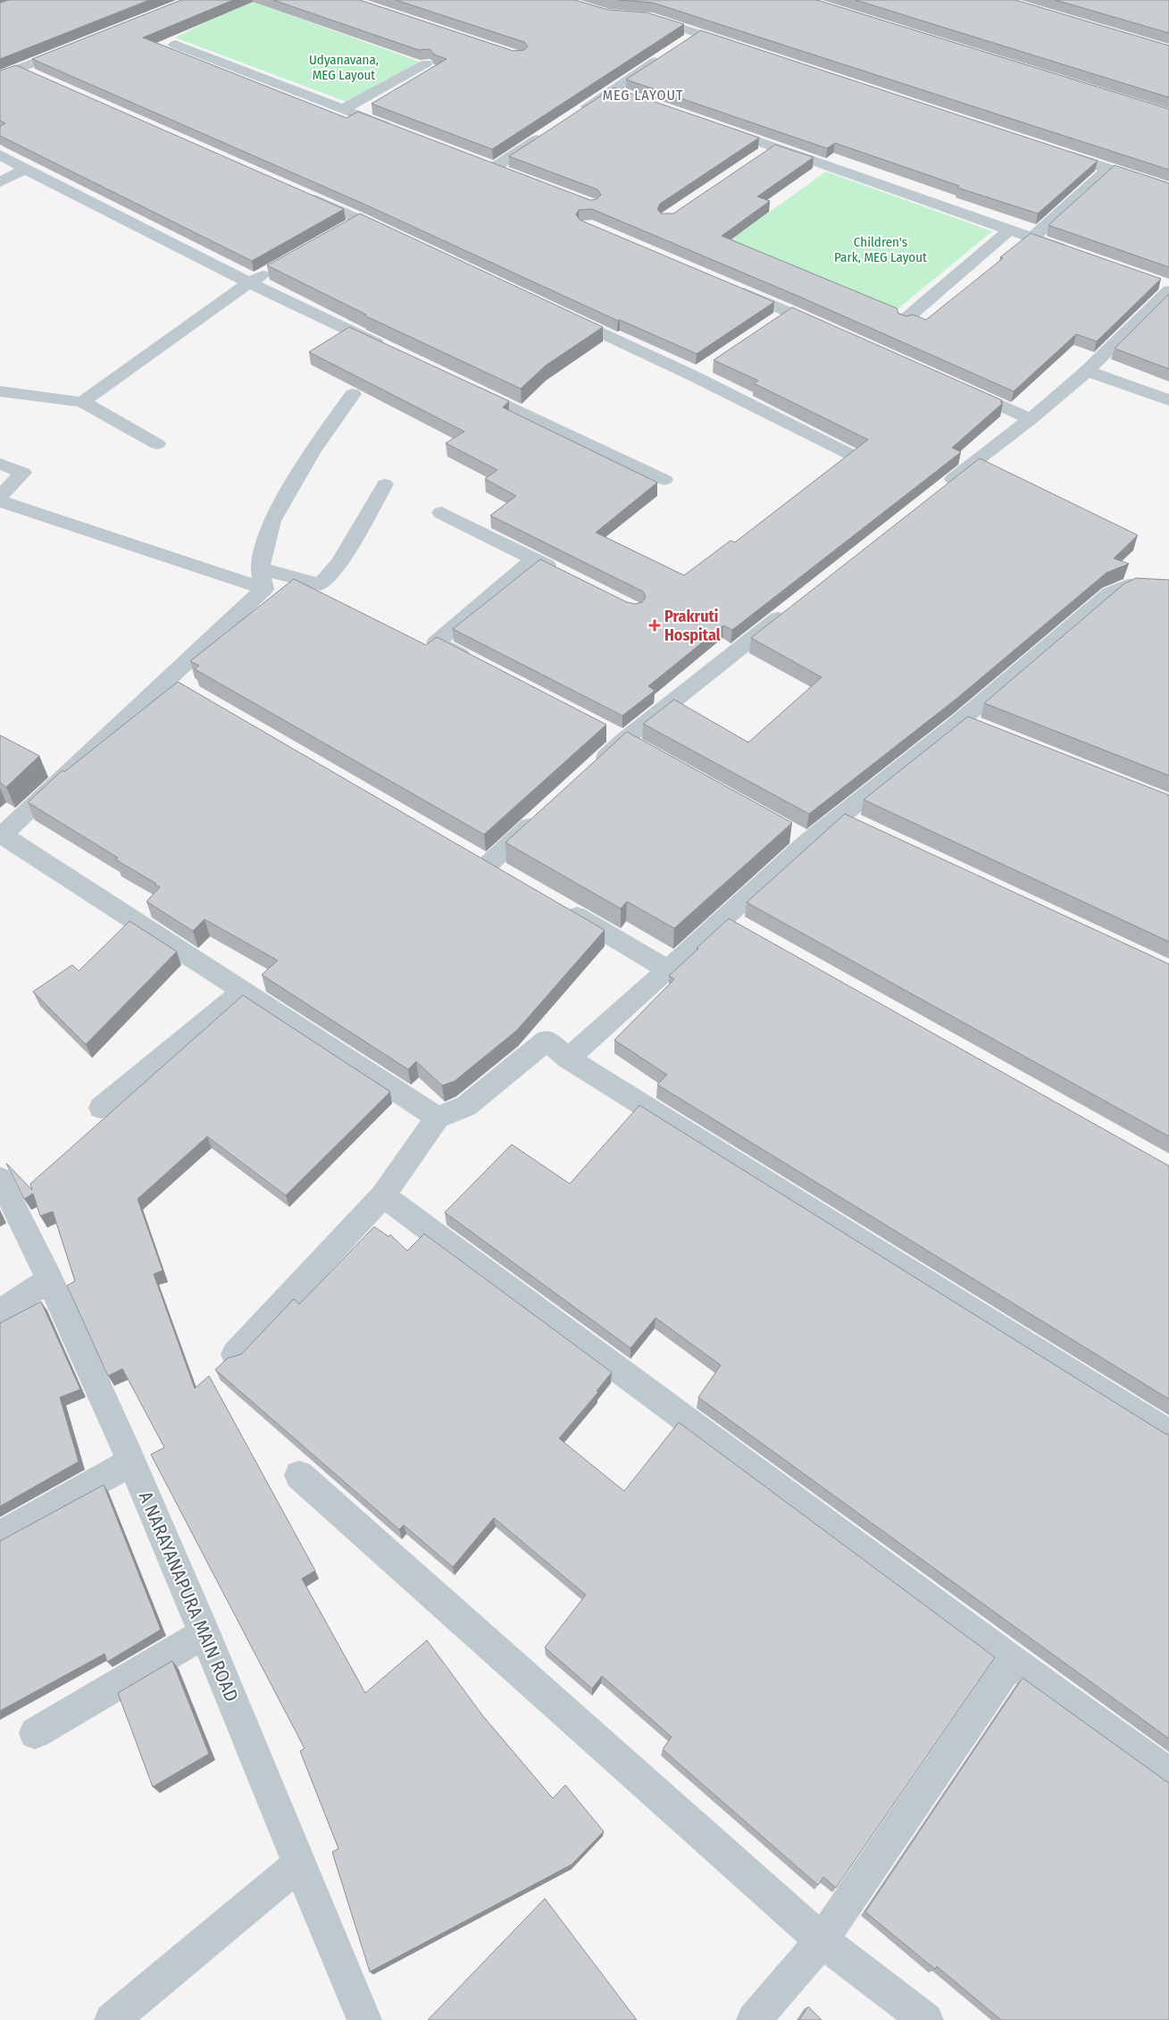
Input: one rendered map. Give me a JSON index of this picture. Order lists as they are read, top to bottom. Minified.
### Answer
{"streets":{"street":["A NARAYANAPURA MAIN ROAD"]},"districts":["MEG LAYOUT"],"parks":["Udyanavana, MEG Layout","Children's Park, MEG Layout"],"places":{"health":["Prakruti Hospital"]}}
